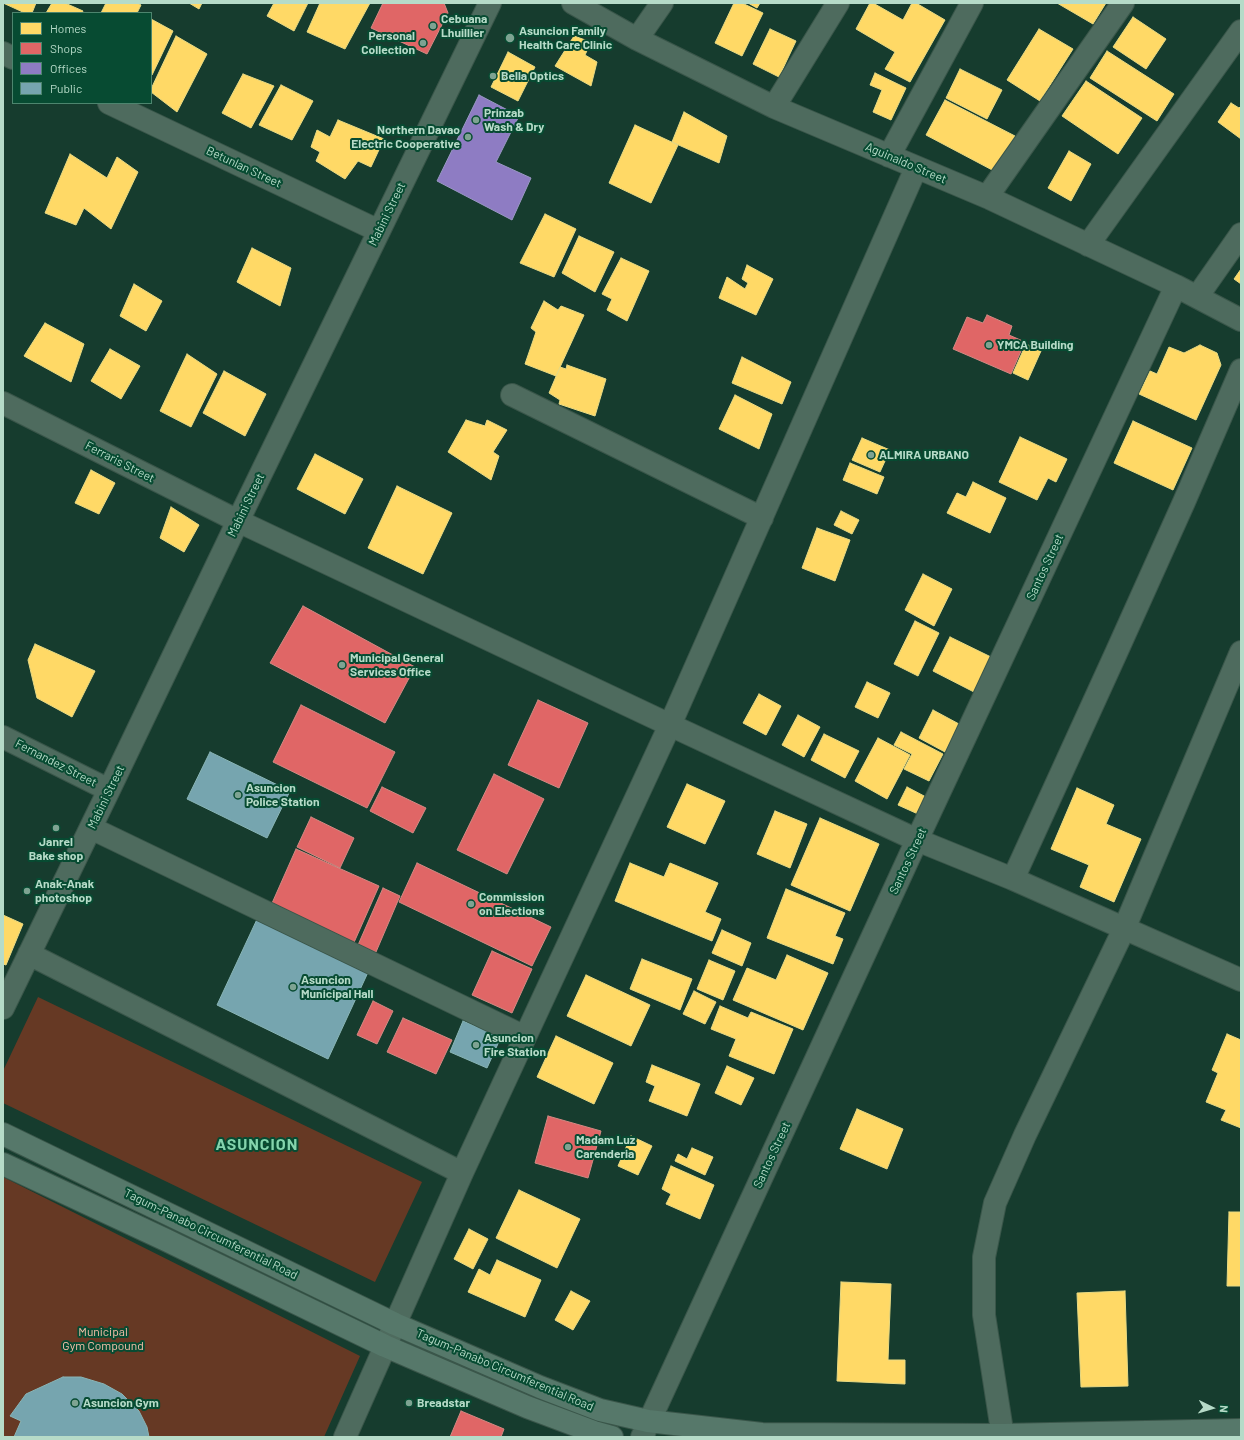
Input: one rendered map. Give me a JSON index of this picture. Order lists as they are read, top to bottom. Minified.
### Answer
{"streets":{"highway":["Tagum-Panabo Circumferential Road"],"street":["Aguinaldo Street","Betunlan Street","Mabini Street","Ferraris Street","Santos Street","Fernandez Street"]},"crossings":[["Aguinaldo Street","Santos Street"],["Betunlan Street","Mabini Street"],["Mabini Street","Ferraris Street"],["Mabini Street","Fernandez Street"],["Ferraris Street","Santos Street"],["Santos Street","Tagum-Panabo Circumferential Road"]],"districts":["ASUNCION"],"parks":["Municipal Gym Compound"],"places":["Cebuana Lhuillier","Asuncion Family Health Care Clinic","Personal Collection","Bella Optics","Prinzab Wash & Dry","Northern Davao Electric Cooperative","YMCA Building","ALMIRA URBANO","Municipal General Services Office","Asuncion Police Station","Janrel Bake shop","Anak-Anak photoshop","Commission on Elections","Asuncion Municipal Hall","Asuncion Fire Station","Madam Luz Carenderia","Asuncion Gym","Breadstar"],"legend":["Homes","Shops","Offices","Public"],"north":"right"}
